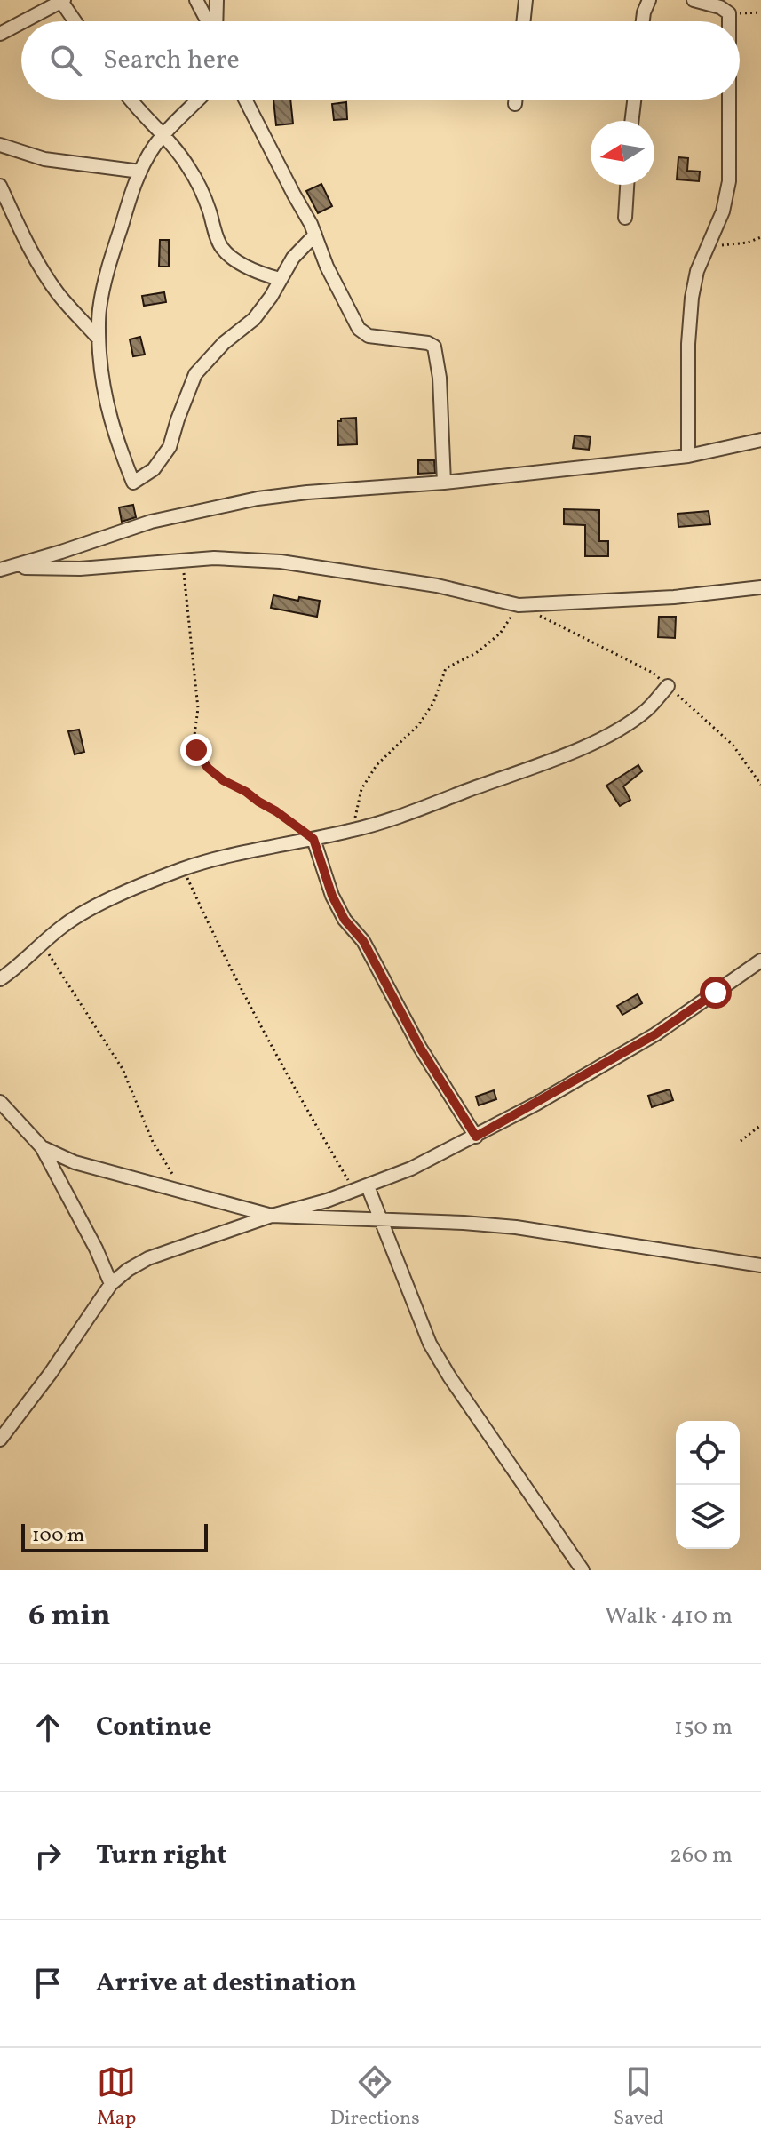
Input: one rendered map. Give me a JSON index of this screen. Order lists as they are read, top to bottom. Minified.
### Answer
{"scale_bar":"100 m","north":"left","page":{"search":"Search here","scale":"100 m","heading":["6 min","Walk · 410 m"],"list":[["Continue","150 m"],["Turn right","260 m"],"Arrive at destination"],"nav":["Map","Directions","Saved"]}}
